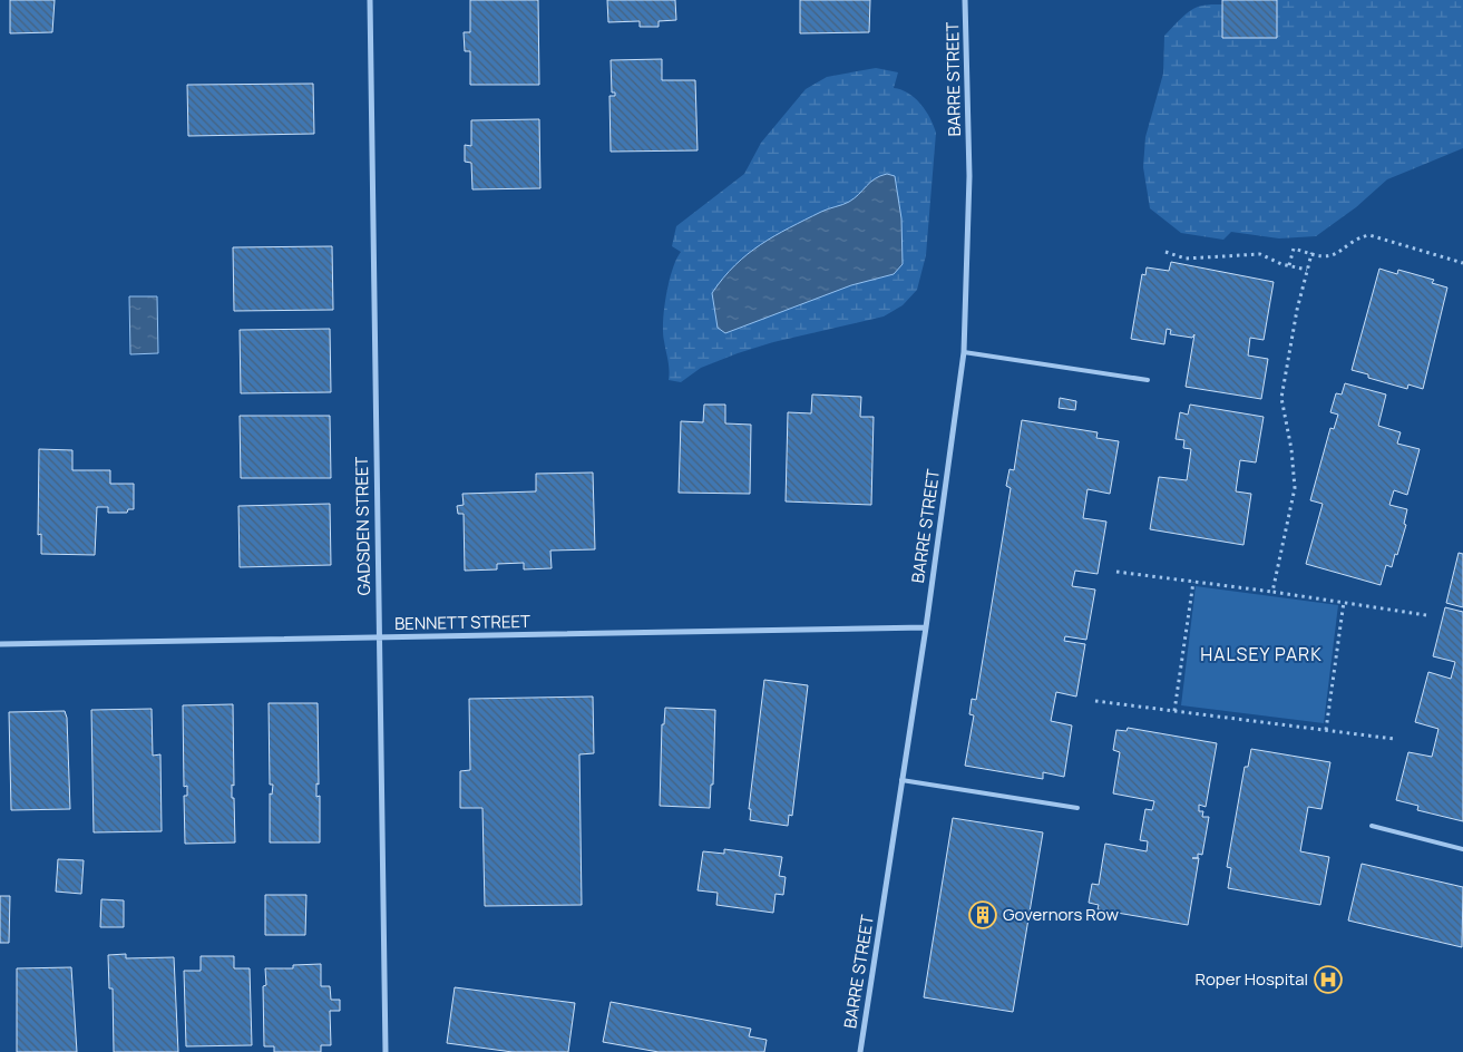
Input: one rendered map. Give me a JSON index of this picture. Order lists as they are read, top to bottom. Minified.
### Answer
{"streets":{"street":["BARRE STREET","GADSDEN STREET","BENNETT STREET"]},"crossings":[["BARRE STREET","BENNETT STREET"],["GADSDEN STREET","BENNETT STREET"]],"districts":["HALSEY PARK"],"places":{"building":["Governors Row"],"hospital":["Roper Hospital"]}}
